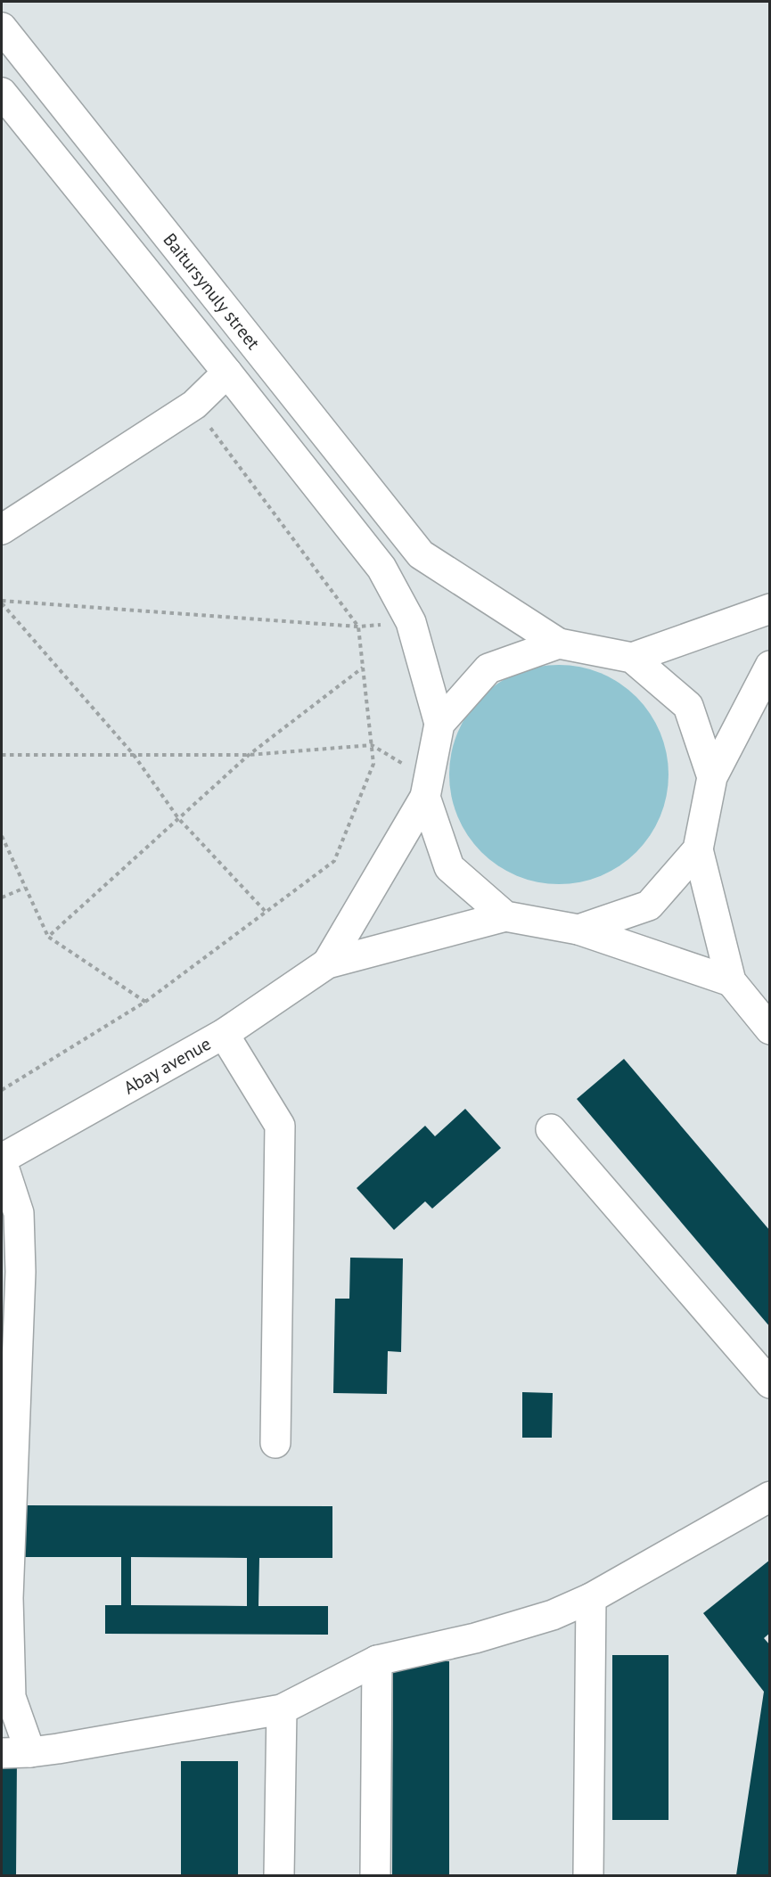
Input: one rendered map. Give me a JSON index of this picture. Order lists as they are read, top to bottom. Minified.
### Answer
{"streets":{"street":["Baitursynuly street","Abay avenue"]}}
